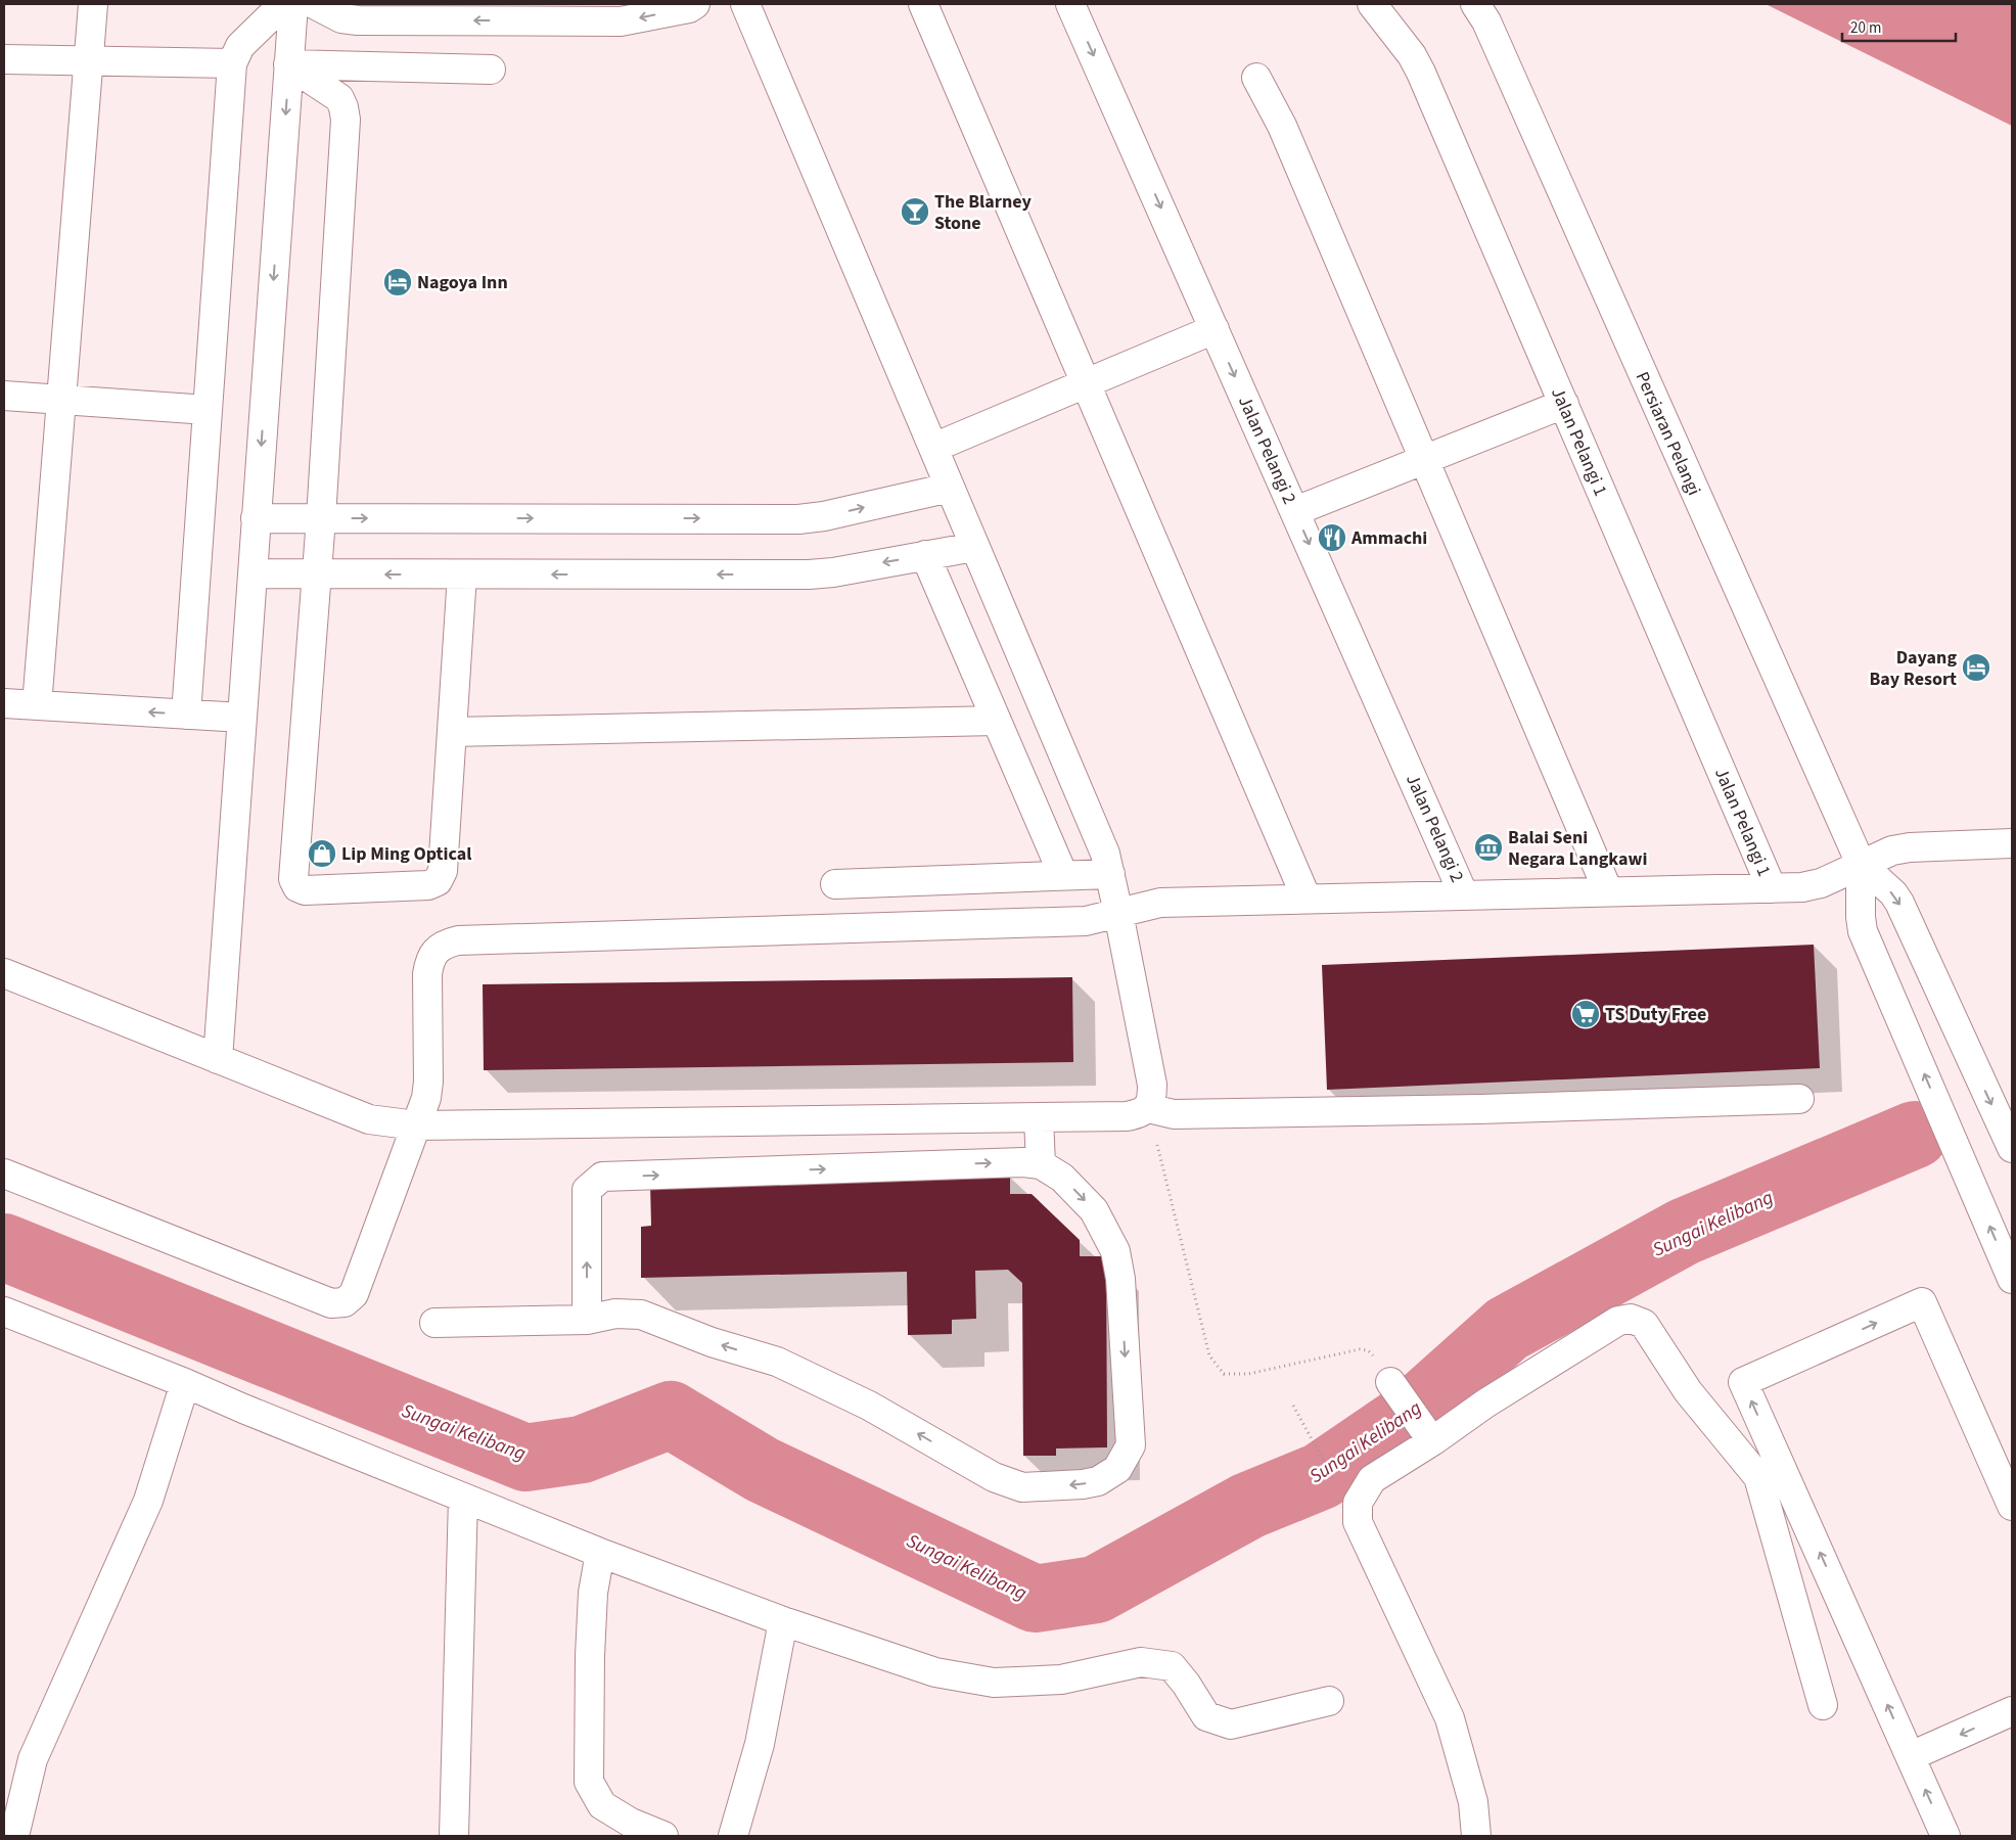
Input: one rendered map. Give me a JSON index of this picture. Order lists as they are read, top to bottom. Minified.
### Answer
{"streets":{"street":["Persiaran Pelangi","Jalan Pelangi 1","Jalan Pelangi 2"]},"water":["Sungai Kelibang"],"places":{"bar":["The Blarney Stone"],"hotel":["Nagoya Inn","Dayang Bay Resort"],"restaurant":["Ammachi"],"museum":["Balai Seni Negara Langkawi"],"shop":["Lip Ming Optical"],"supermarket":["TS Duty Free"]},"scale_bar":"20 m"}
